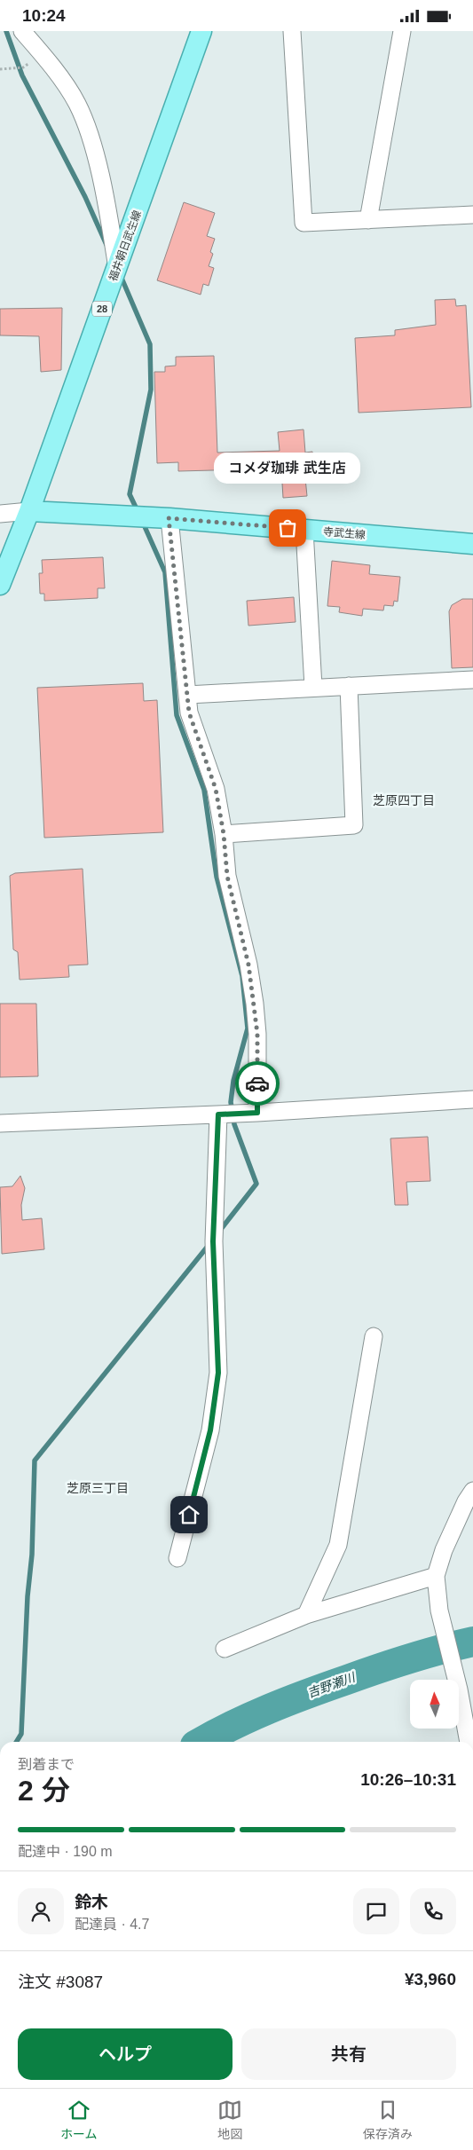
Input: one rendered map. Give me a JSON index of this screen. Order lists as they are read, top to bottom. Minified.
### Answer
{"streets":{"main road":["福井朝日武生線","28","寺武生線"]},"crossings":[["福井朝日武生線","寺武生線"]],"districts":["芝原四丁目","芝原三丁目"],"water":["吉野瀬川"],"places":["コメダ珈琲 武生店"],"north":"top","page":{"status":"10:24","bubble":"コメダ珈琲 武生店","heading":["2 分","到着まで","10:26–10:31"],"panel":["鈴木","配達員 · 4.7","注文 #3087","¥3,960"],"bar":"配達中 · 190 m","buttons":["ヘルプ","共有"],"tabs":["ホーム","地図","保存済み"]}}
